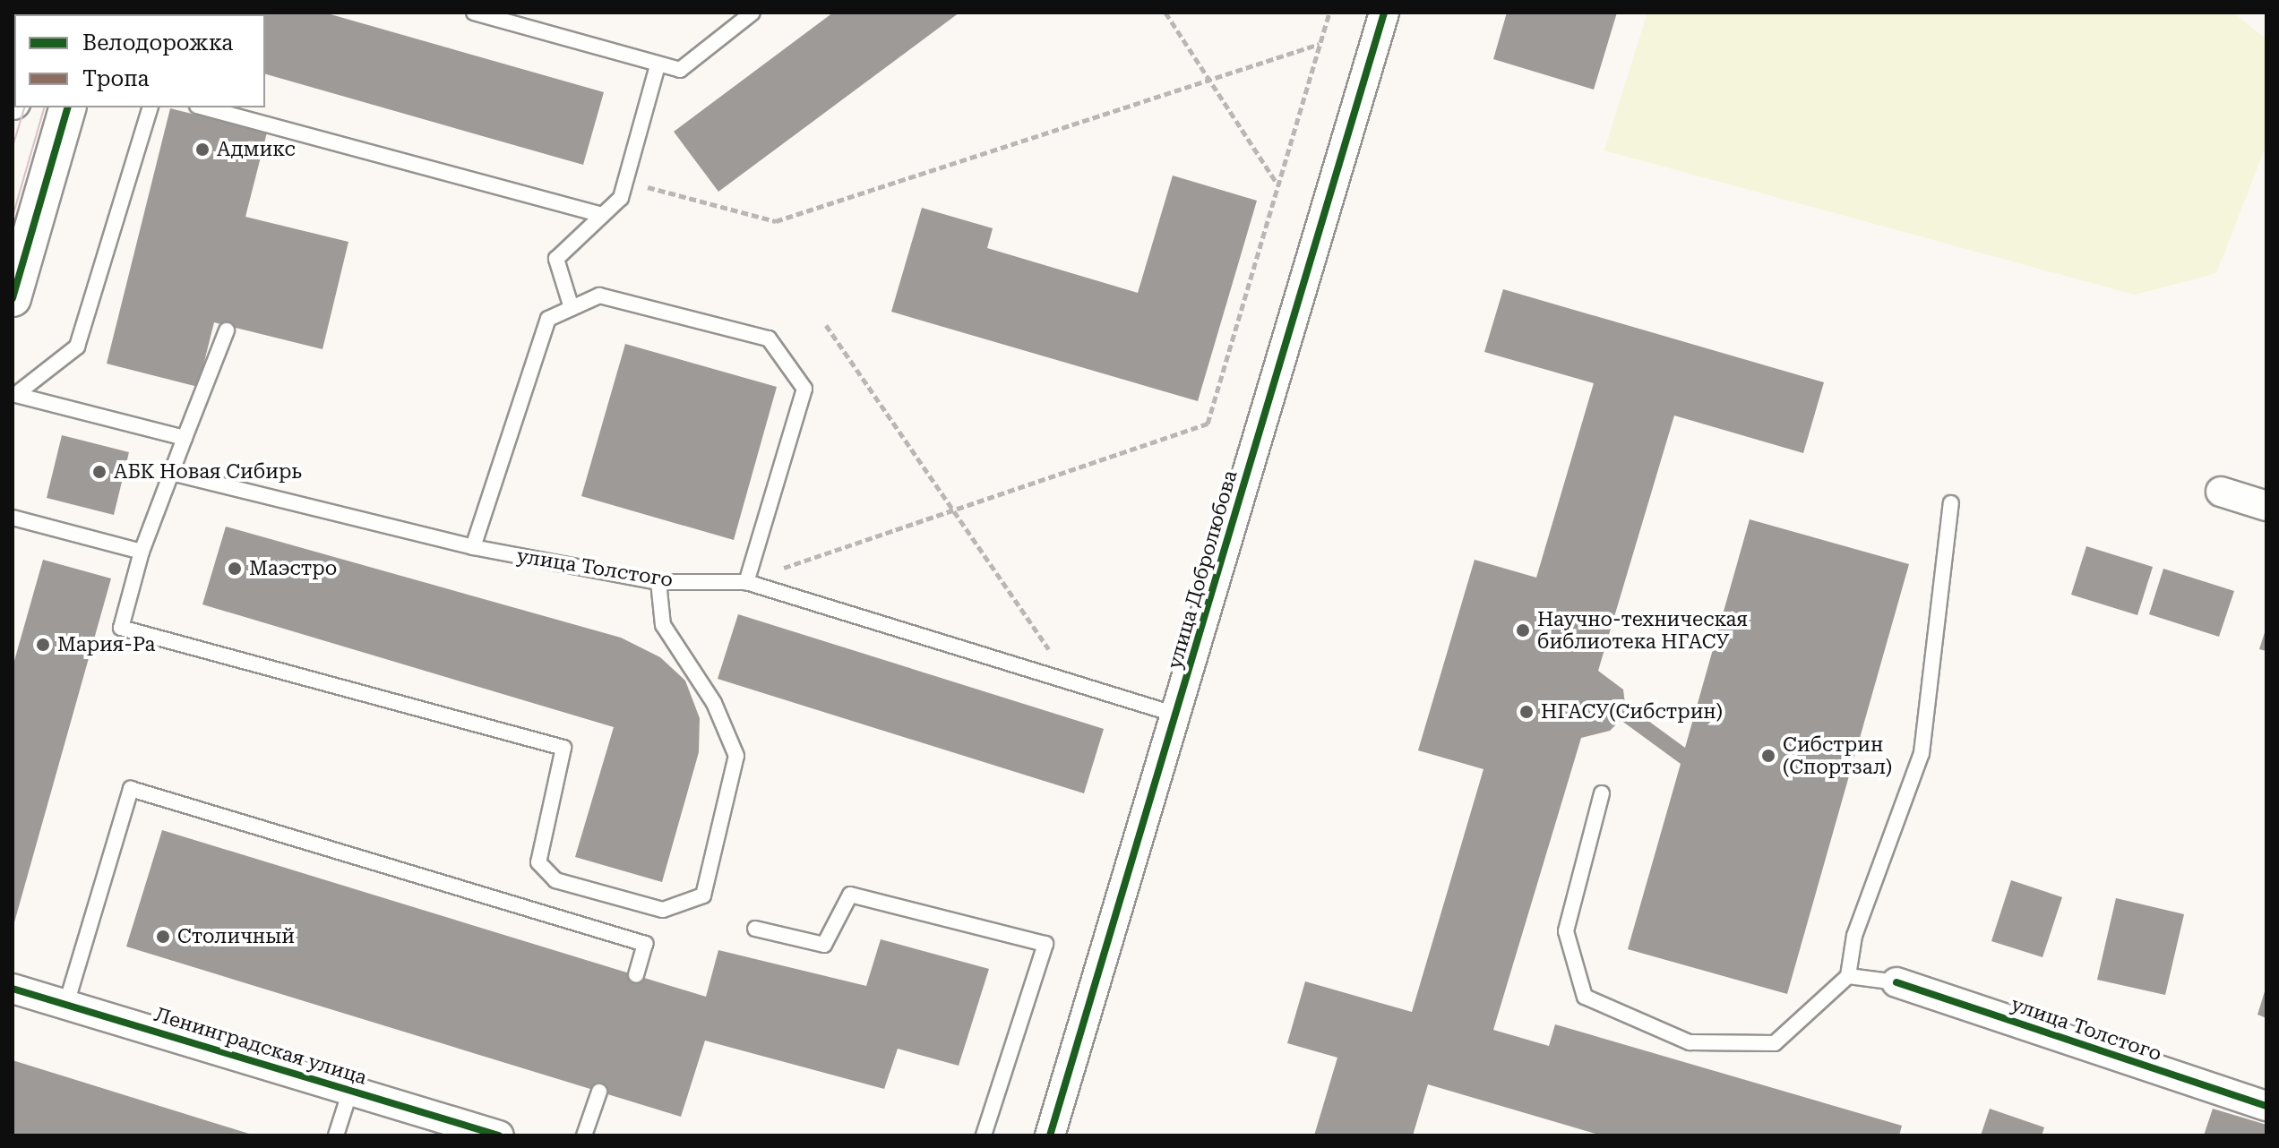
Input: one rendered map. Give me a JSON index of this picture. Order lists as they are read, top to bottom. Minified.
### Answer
{"streets":{"street":["улица Толстого","улица Добролюбова","Ленинградская улица"]},"crossings":[["улица Толстого","улица Добролюбова"]],"places":["Адмикс","АБК Новая Сибирь","Маэстро","Научно-техническая библиотека НГАСУ","Мария-Ра","НГАСУ(Сибстрин)","Сибстрин (Спортзал)","Столичный"],"legend":["Велодорожка","Тропа"]}
